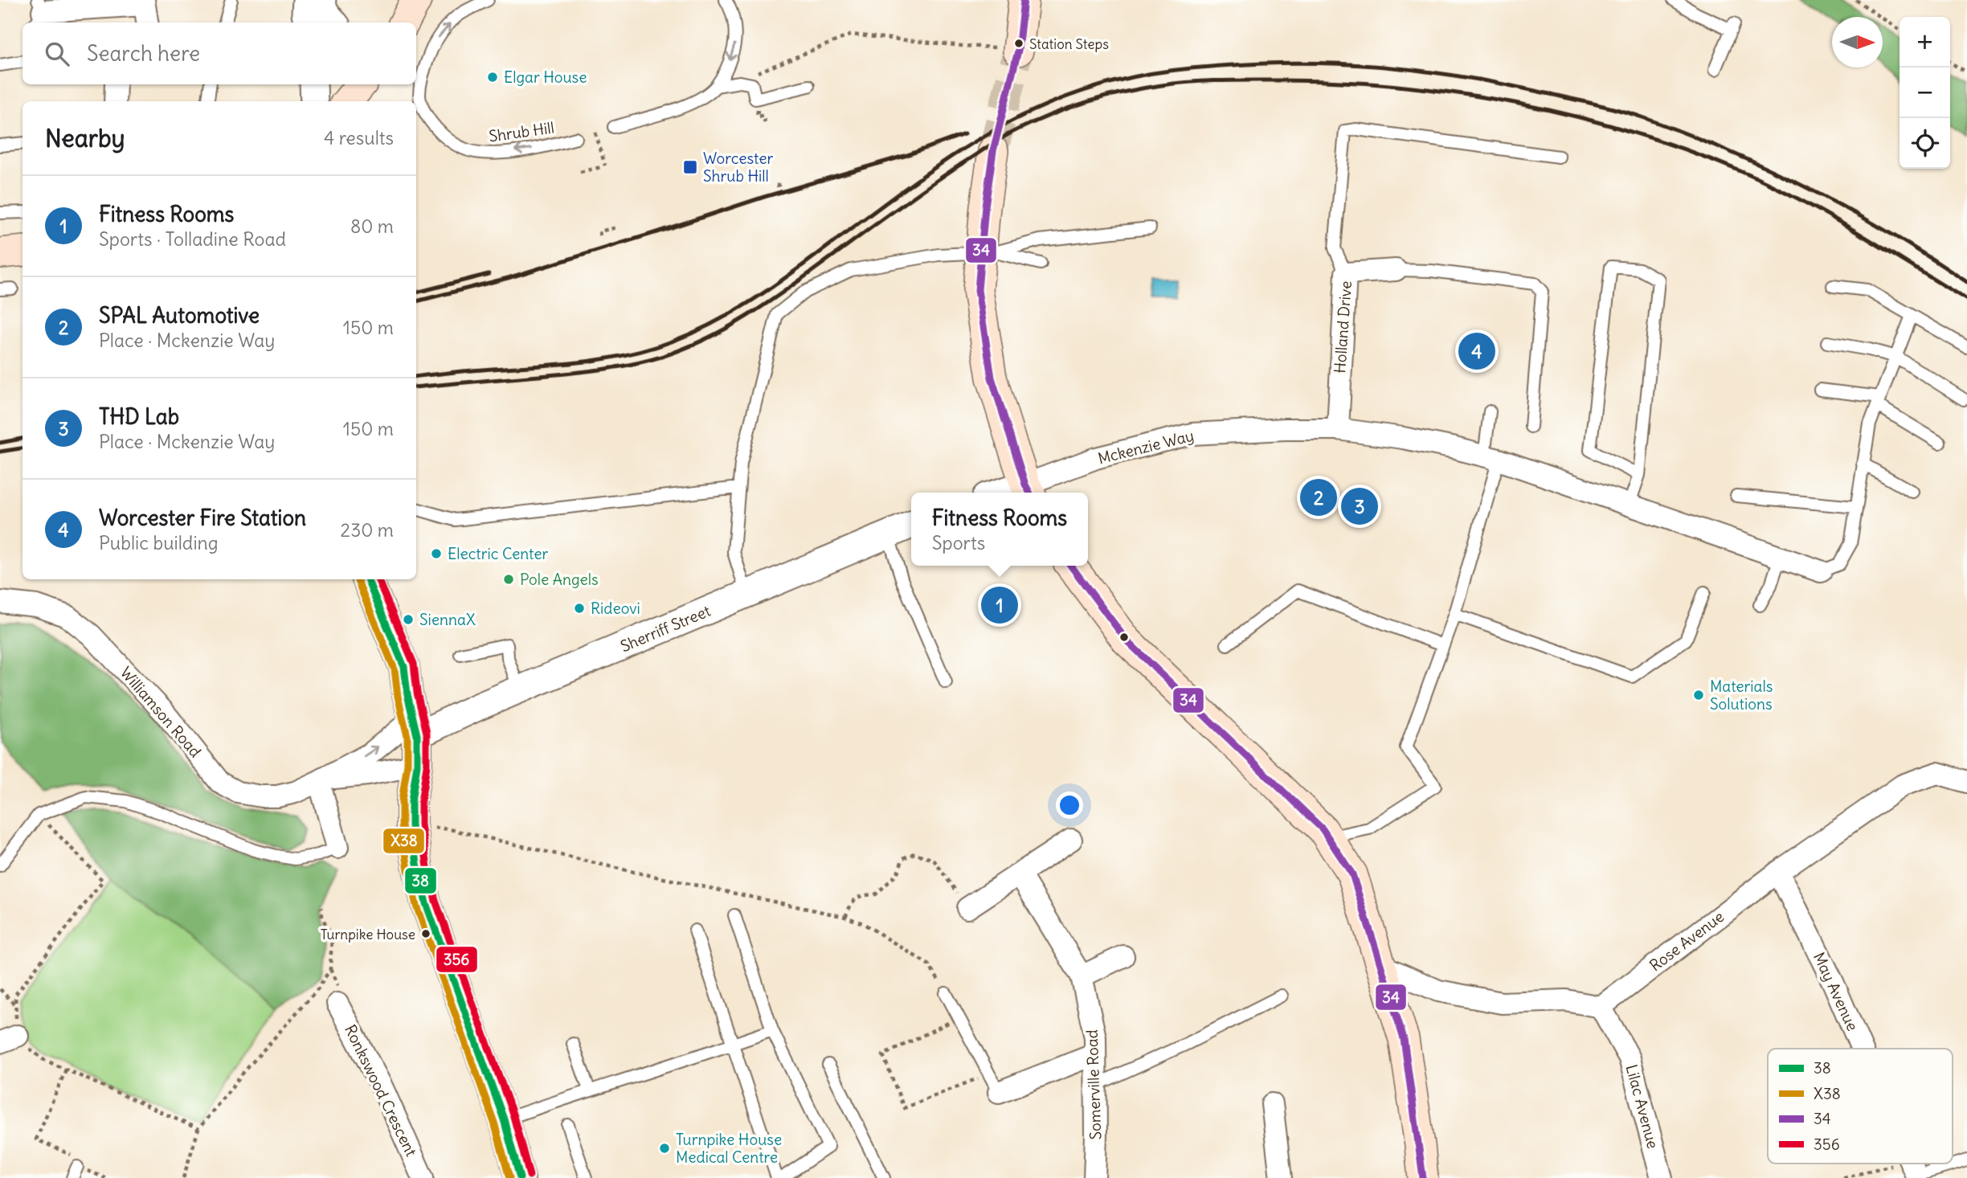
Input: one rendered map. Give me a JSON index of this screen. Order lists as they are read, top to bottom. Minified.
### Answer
{"streets":{"street":["Holland Drive","Mckenzie Way","Sherriff Street","Williamson Road","Rose Avenue","May Avenue","Somerville Road","Ronkswood Crescent","Lilac Avenue"],"lane":["Shrub Hill"]},"crossings":[["Holland Drive","Mckenzie Way"],["Sherriff Street","Williamson Road"],["Rose Avenue","May Avenue"],["Rose Avenue","Lilac Avenue"]],"places":{"other":["Station Steps","Elgar House","Electric Center","Pole Angels","Rideovi","SiennaX","Materials Solutions","Turnpike House","Turnpike House Medical Centre"],"transit":["Worcester Shrub Hill"]},"lines":["transit line 34","transit line 38","transit line 356","transit line X38"],"legend":["38","X38","34","356"],"north":"right","page":{"map_buttons":["+","−"],"search":"Search here","heading":["Nearby","4 results"],"list":[{"mark":"1","name":"Fitness Rooms","note":"Sports · Tolladine Road","value":"80 m"},{"mark":"2","name":"SPAL Automotive","note":"Place · Mckenzie Way","value":"150 m"},{"mark":"3","name":"THD Lab","note":"Place · Mckenzie Way","value":"150 m"},{"mark":"4","name":"Worcester Fire Station","note":"Public building","value":"230 m"}],"pins":["4","2","3","1"],"popup":["Fitness Rooms","Sports"]}}
